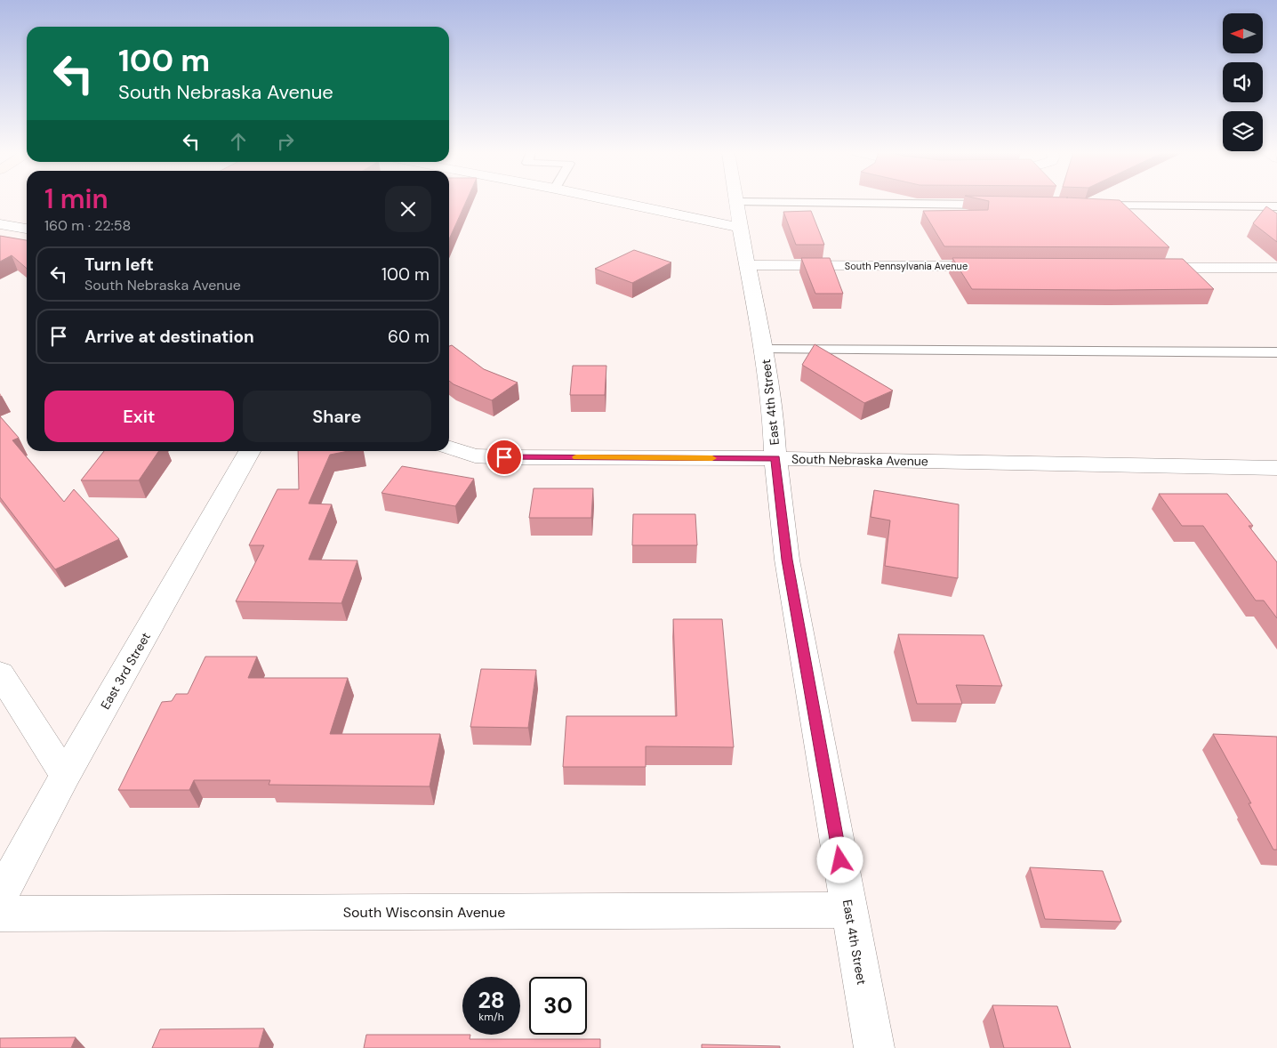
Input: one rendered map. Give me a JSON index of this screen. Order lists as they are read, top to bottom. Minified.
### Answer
{"streets":{"street":["South Pennsylvania Avenue","East 4th Street","South Nebraska Avenue","East 3rd Street","South Wisconsin Avenue"]},"crossings":[["South Pennsylvania Avenue","East 4th Street"],["East 4th Street","South Nebraska Avenue"],["East 4th Street","South Wisconsin Avenue"]],"north":"left","page":{"turn":["100 m","South Nebraska Avenue"],"heading":["1 min","160 m · 22:58"],"list":[{"name":"Turn left","note":"South Nebraska Avenue","value":"100 m"},{"name":"Arrive at destination","value":"60 m"}],"buttons":["Exit","Share"],"speed":"28 km/h","limit":"30"}}
